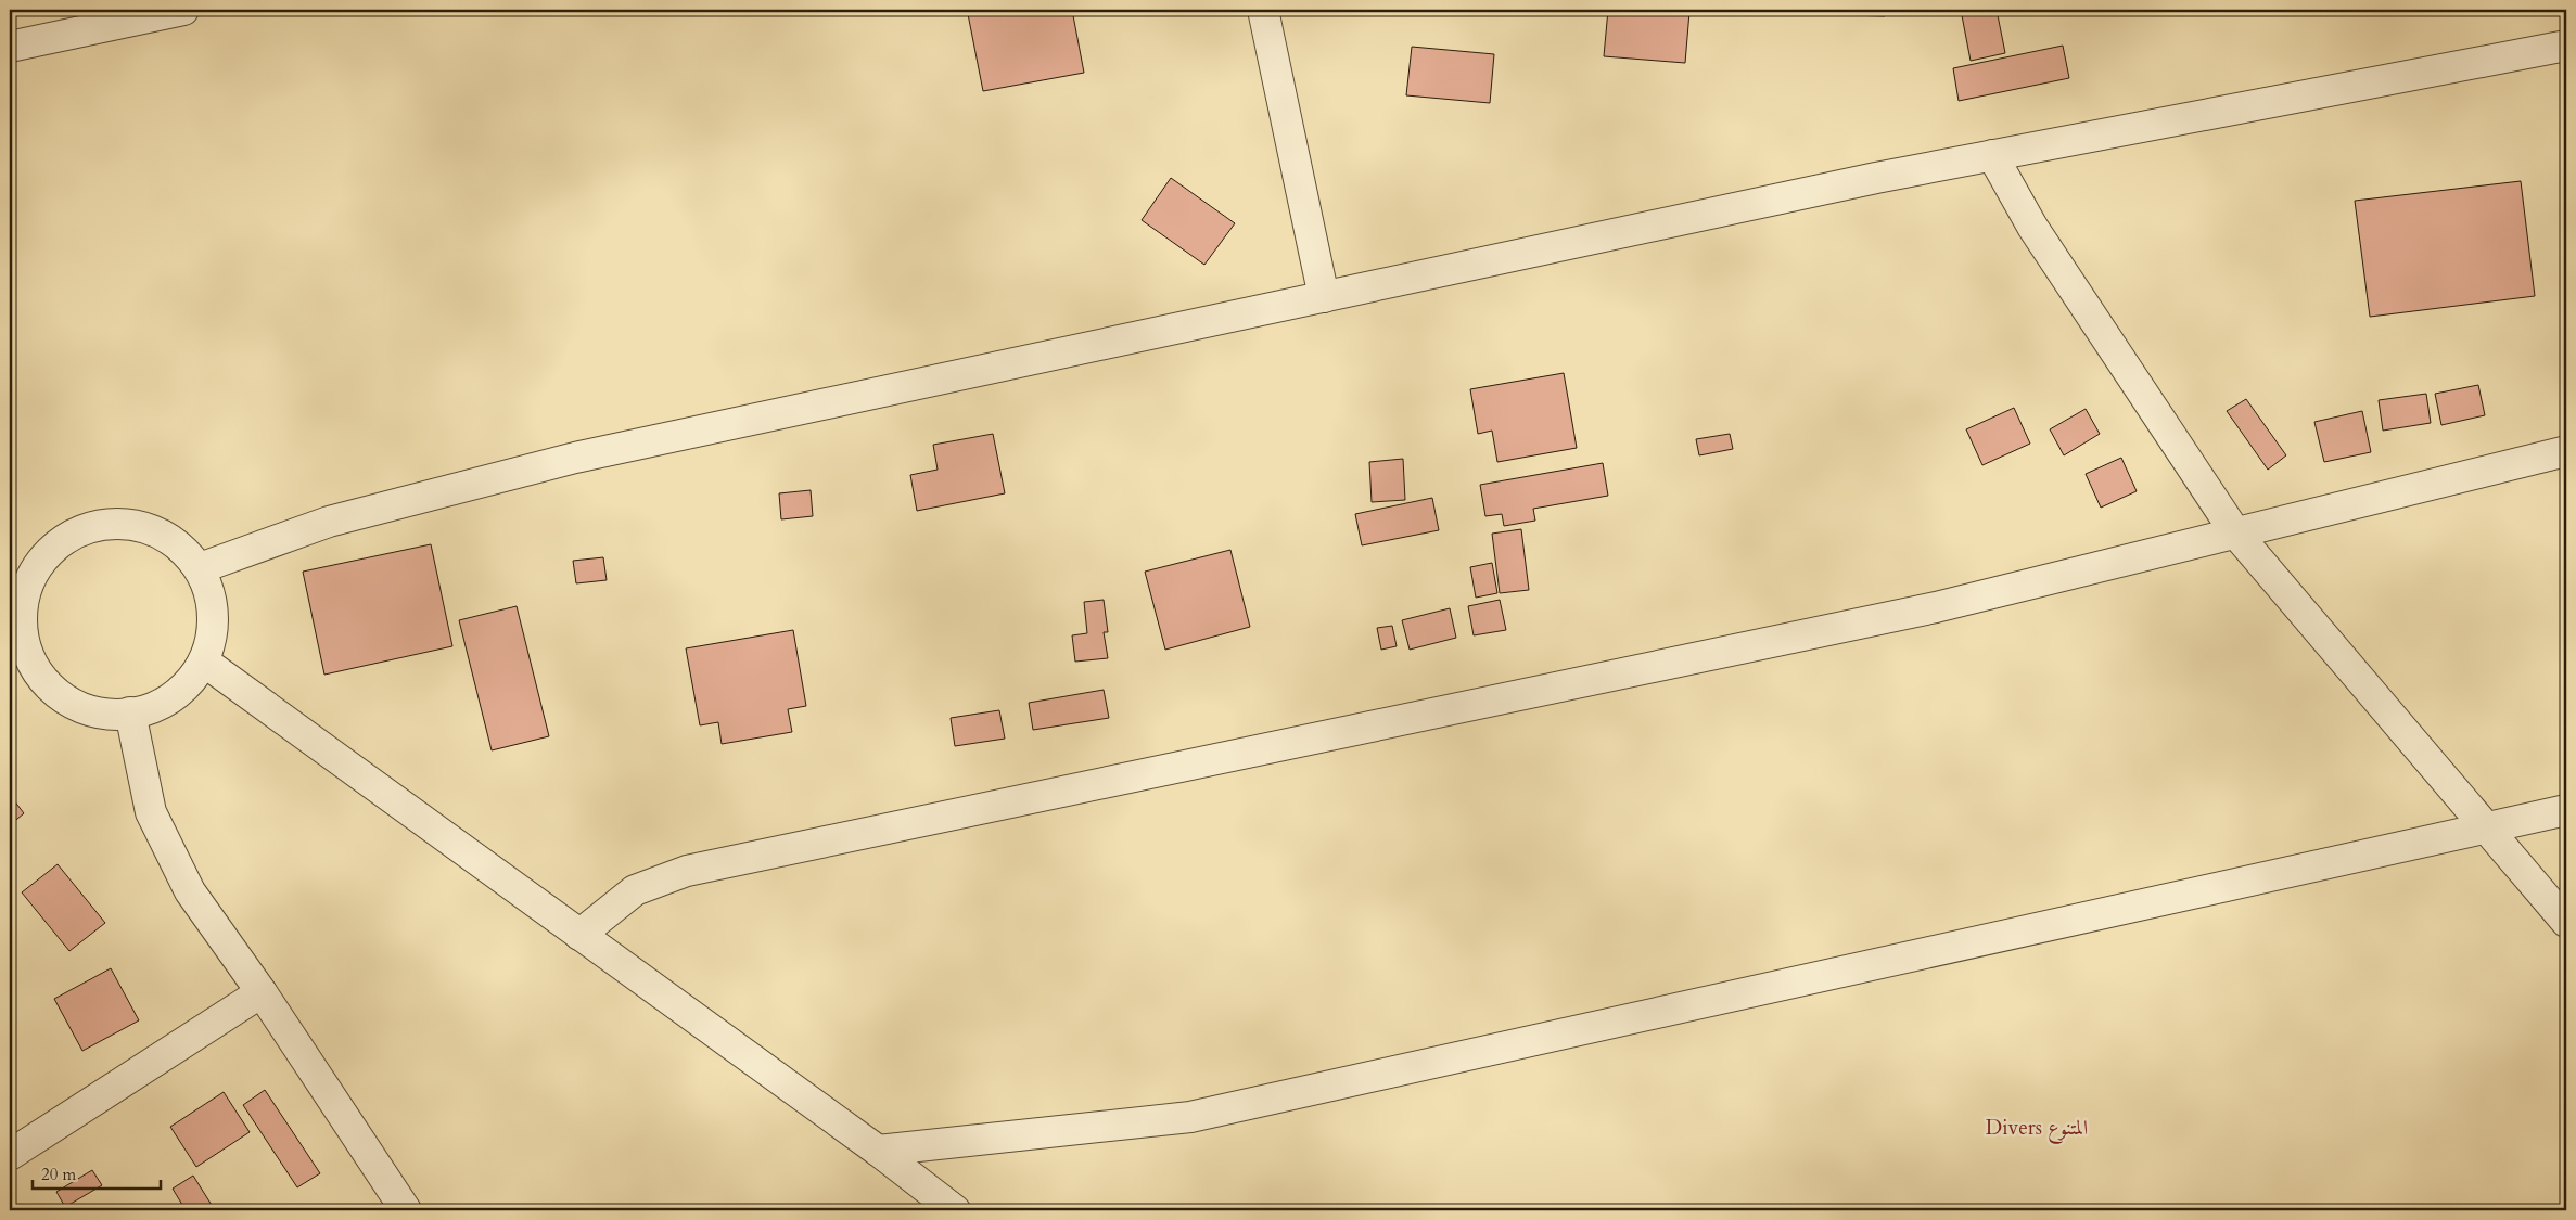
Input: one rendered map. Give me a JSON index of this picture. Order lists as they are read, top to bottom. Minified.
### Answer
{"districts":["Divers المتنوع"],"scale_bar":"20 m"}
